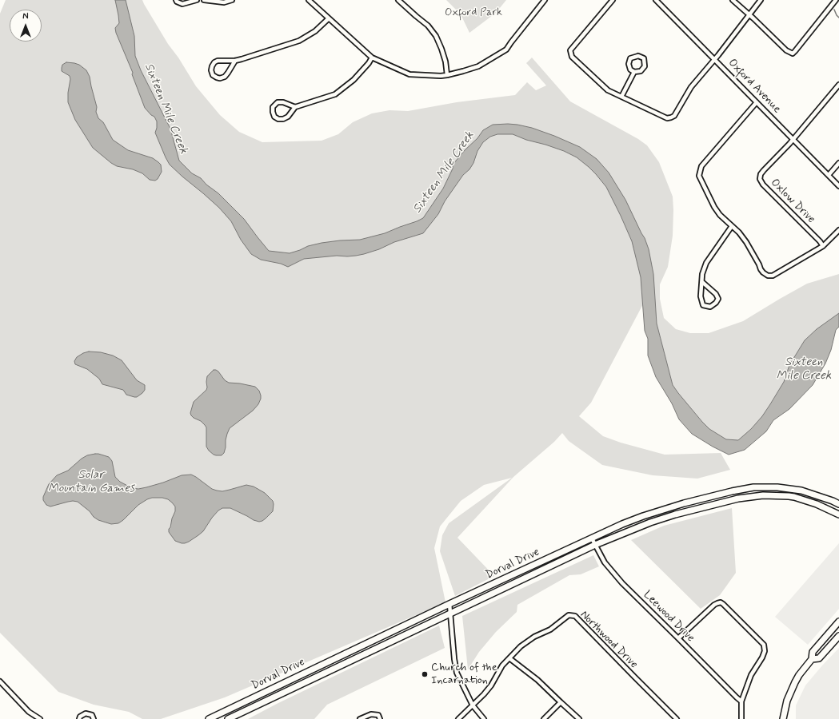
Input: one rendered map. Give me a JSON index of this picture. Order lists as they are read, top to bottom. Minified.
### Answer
{"streets":{"main road":["Dorval Drive"],"street":["Oxford Avenue","Oxlow Drive","Leewood Drive","Northwood Drive"]},"crossings":[["Oxford Avenue","Oxlow Drive"],["Dorval Drive","Leewood Drive"]],"water":["Sixteen Mile Creek","Solar Mountain Games"],"parks":["Oxford Park"],"places":["Church of the Incarnation"],"north":"top"}
